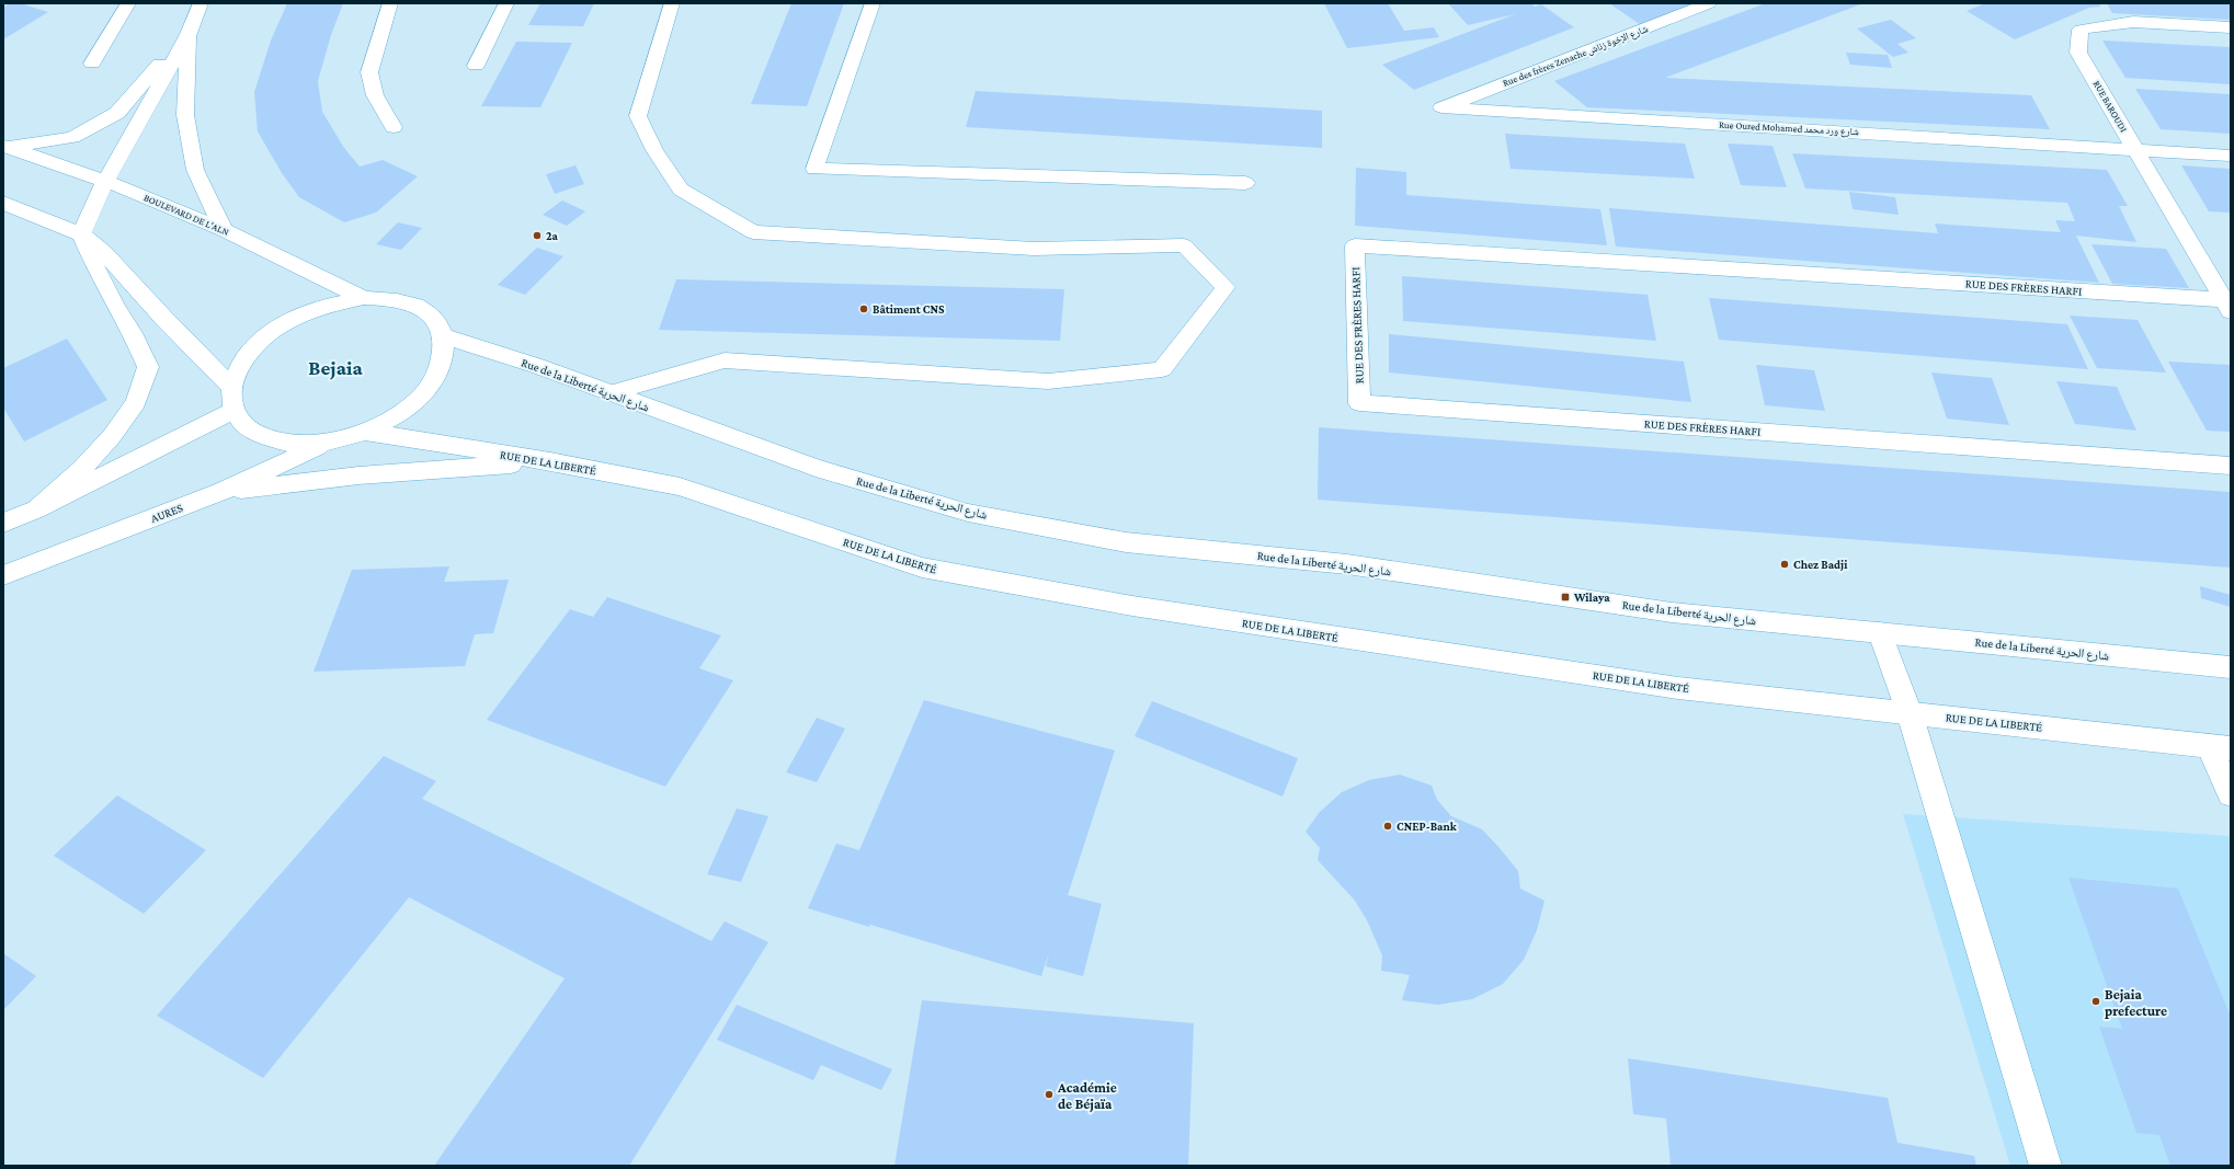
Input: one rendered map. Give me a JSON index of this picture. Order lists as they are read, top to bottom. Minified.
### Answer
{"streets":{"street":["Rue des frères Zenache شارع الإخوة زناش","RUE BAROUDI","Rue Oured Mohamed شارع ورد محمد","BOULEVARD DE L'ALN","RUE DES FRÈRES HARFI","Rue de la Liberté شارع الحرية","RUE DE LA LIBERTÉ","AURES"]},"crossings":[["Rue des frères Zenache شارع الإخوة زناش","Rue Oured Mohamed شارع ورد محمد"],["RUE BAROUDI","Rue Oured Mohamed شارع ورد محمد"],["RUE BAROUDI","RUE DES FRÈRES HARFI"]],"districts":["Bejaia"],"places":{"other":["2a","Bâtiment CNS","Chez Badji","CNEP-Bank","Bejaia prefecture","Académie de Béjaïa"],"transit":["Wilaya"]}}
